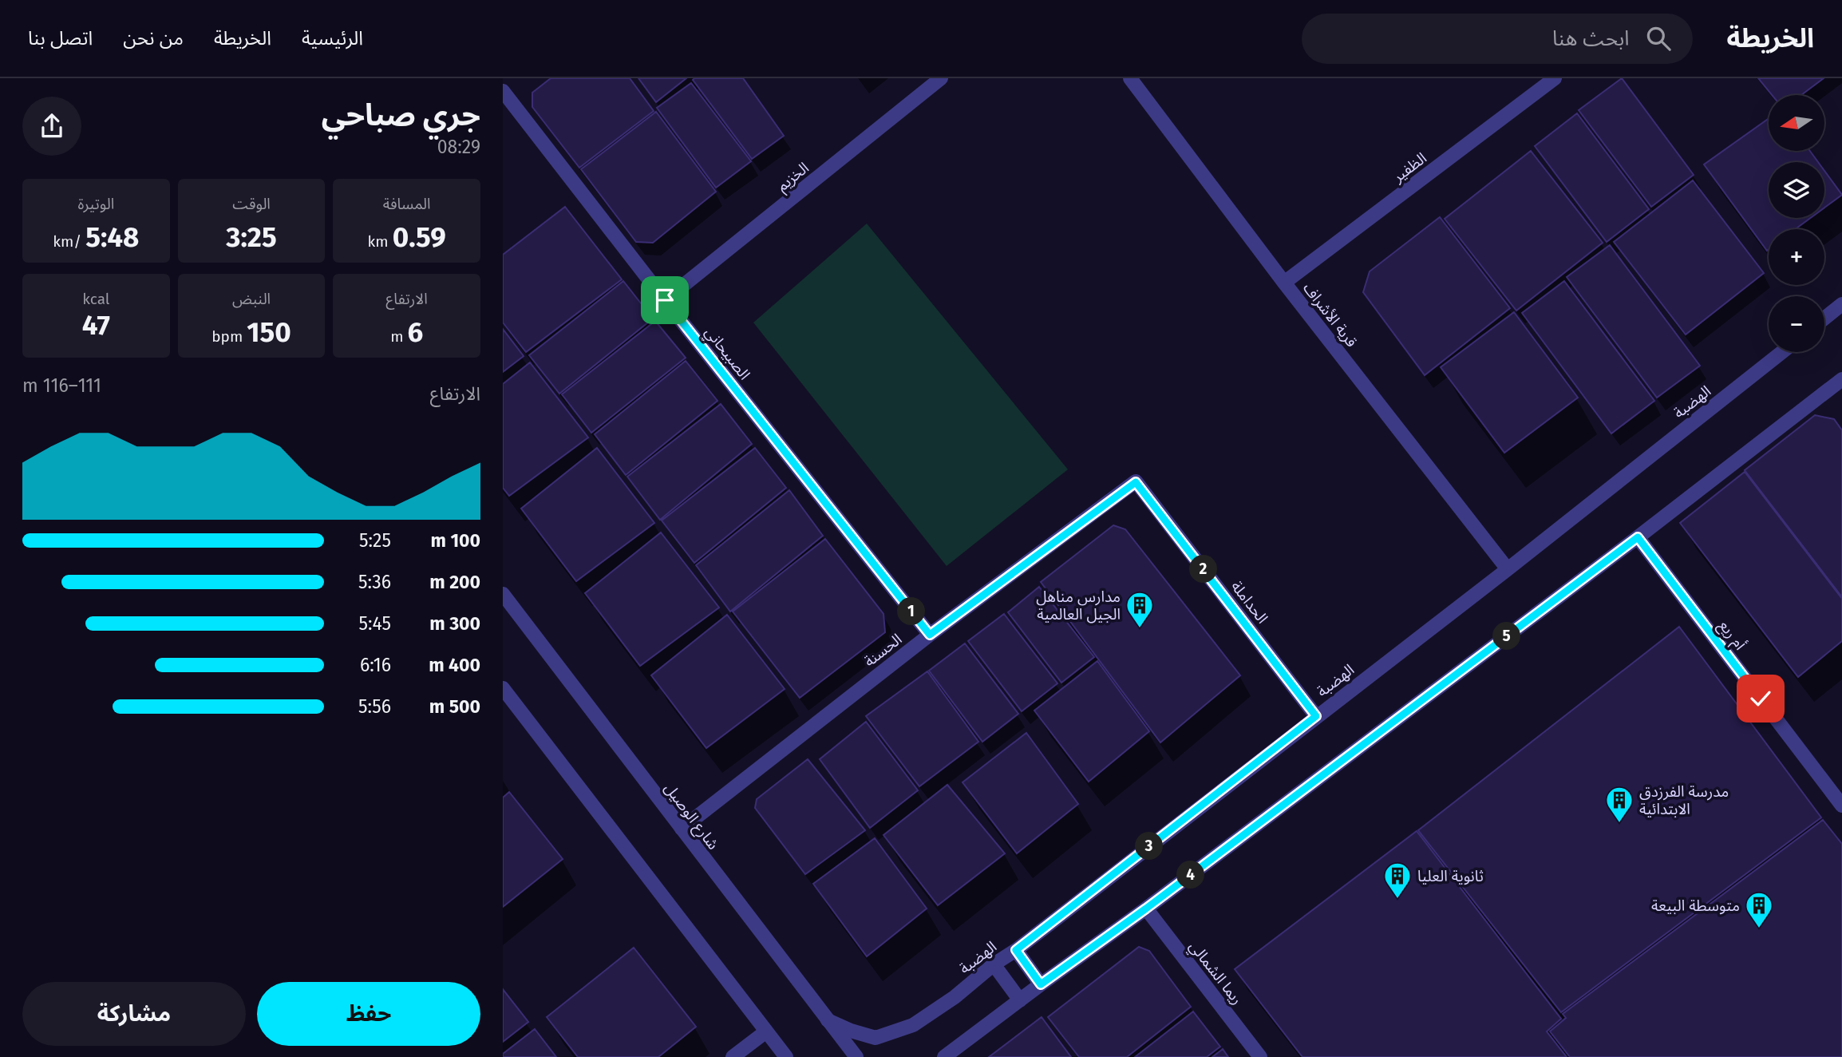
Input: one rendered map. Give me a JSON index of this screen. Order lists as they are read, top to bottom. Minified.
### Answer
{"streets":{"street":["الظفير","الخزيم","قرية الأشراف","الصبيحاني","الهضبة","الحداملة","أم ريع","الحسنة","شارع الوصيل","ريما الشمالي"]},"crossings":[["الظفير","قرية الأشراف"],["الخزيم","الصبيحاني"],["قرية الأشراف","الهضبة"],["الصبيحاني","الحسنة"],["الهضبة","الحداملة"],["الهضبة","شارع الوصيل"],["الحداملة","الحسنة"],["الحسنة","شارع الوصيل"]],"places":{"building":["مدارس مناهل الجيل العالمية","مدرسة الفرزدق الابتدائية","ثانوية العليا","متوسطة البيعة"]},"north":"left","page":{"header":"الخريطة","search":"ابحث هنا","nav":["الرئيسية","الخريطة","من نحن","اتصل بنا"],"heading":["جري صباحي","08:29"],"map_buttons":["+","−"],"stats":[["المسافة","0.59 km"],["الوقت","3:25"],["الوتيرة","5:48 /km"],["الارتفاع","6 m"],["النبض","150 bpm"],["kcal","47"]],"chart":["الارتفاع","111–116 m"],"list":[{"name":"100 m","note":"5:25"},{"name":"200 m","note":"5:36"},{"name":"300 m","note":"5:45"},{"name":"400 m","note":"6:16"},{"name":"500 m","note":"5:56"}],"pins":["2","1","5","3","4"],"buttons":["حفظ","مشاركة"]}}
